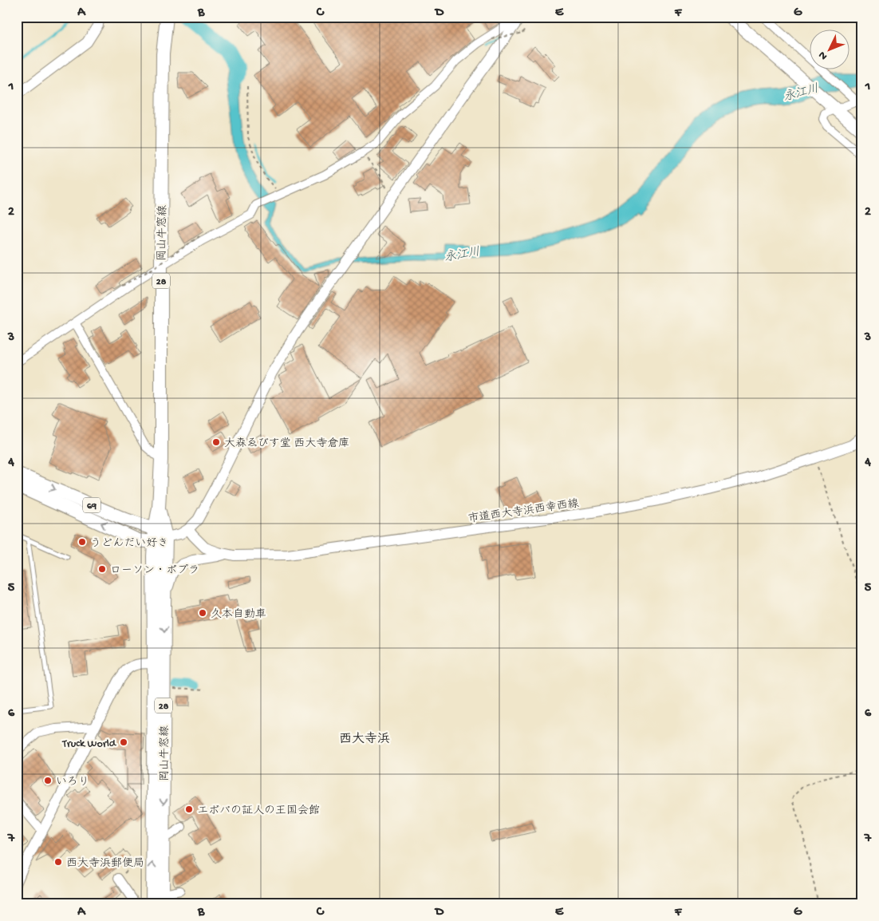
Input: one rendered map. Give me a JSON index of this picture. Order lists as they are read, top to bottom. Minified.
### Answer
{"streets":{"main road":["岡山牛窓線","28","69"],"street":["市道西大寺浜西幸西線"]},"crossings":[["岡山牛窓線","69"]],"districts":["西大寺浜"],"water":["永江川"],"places":["大森ゑびす堂 西大寺倉庫","うどんだい好き","ローソン・ポプラ","久本自動車","Truck World","いろり","エボバの証人の王国会館","西大寺浜郵便局"],"north":"bottom left","grid":{"columns":["A","B","C","D","E","F","G"],"rows":["1","2","3","4","5","6","7"]}}
